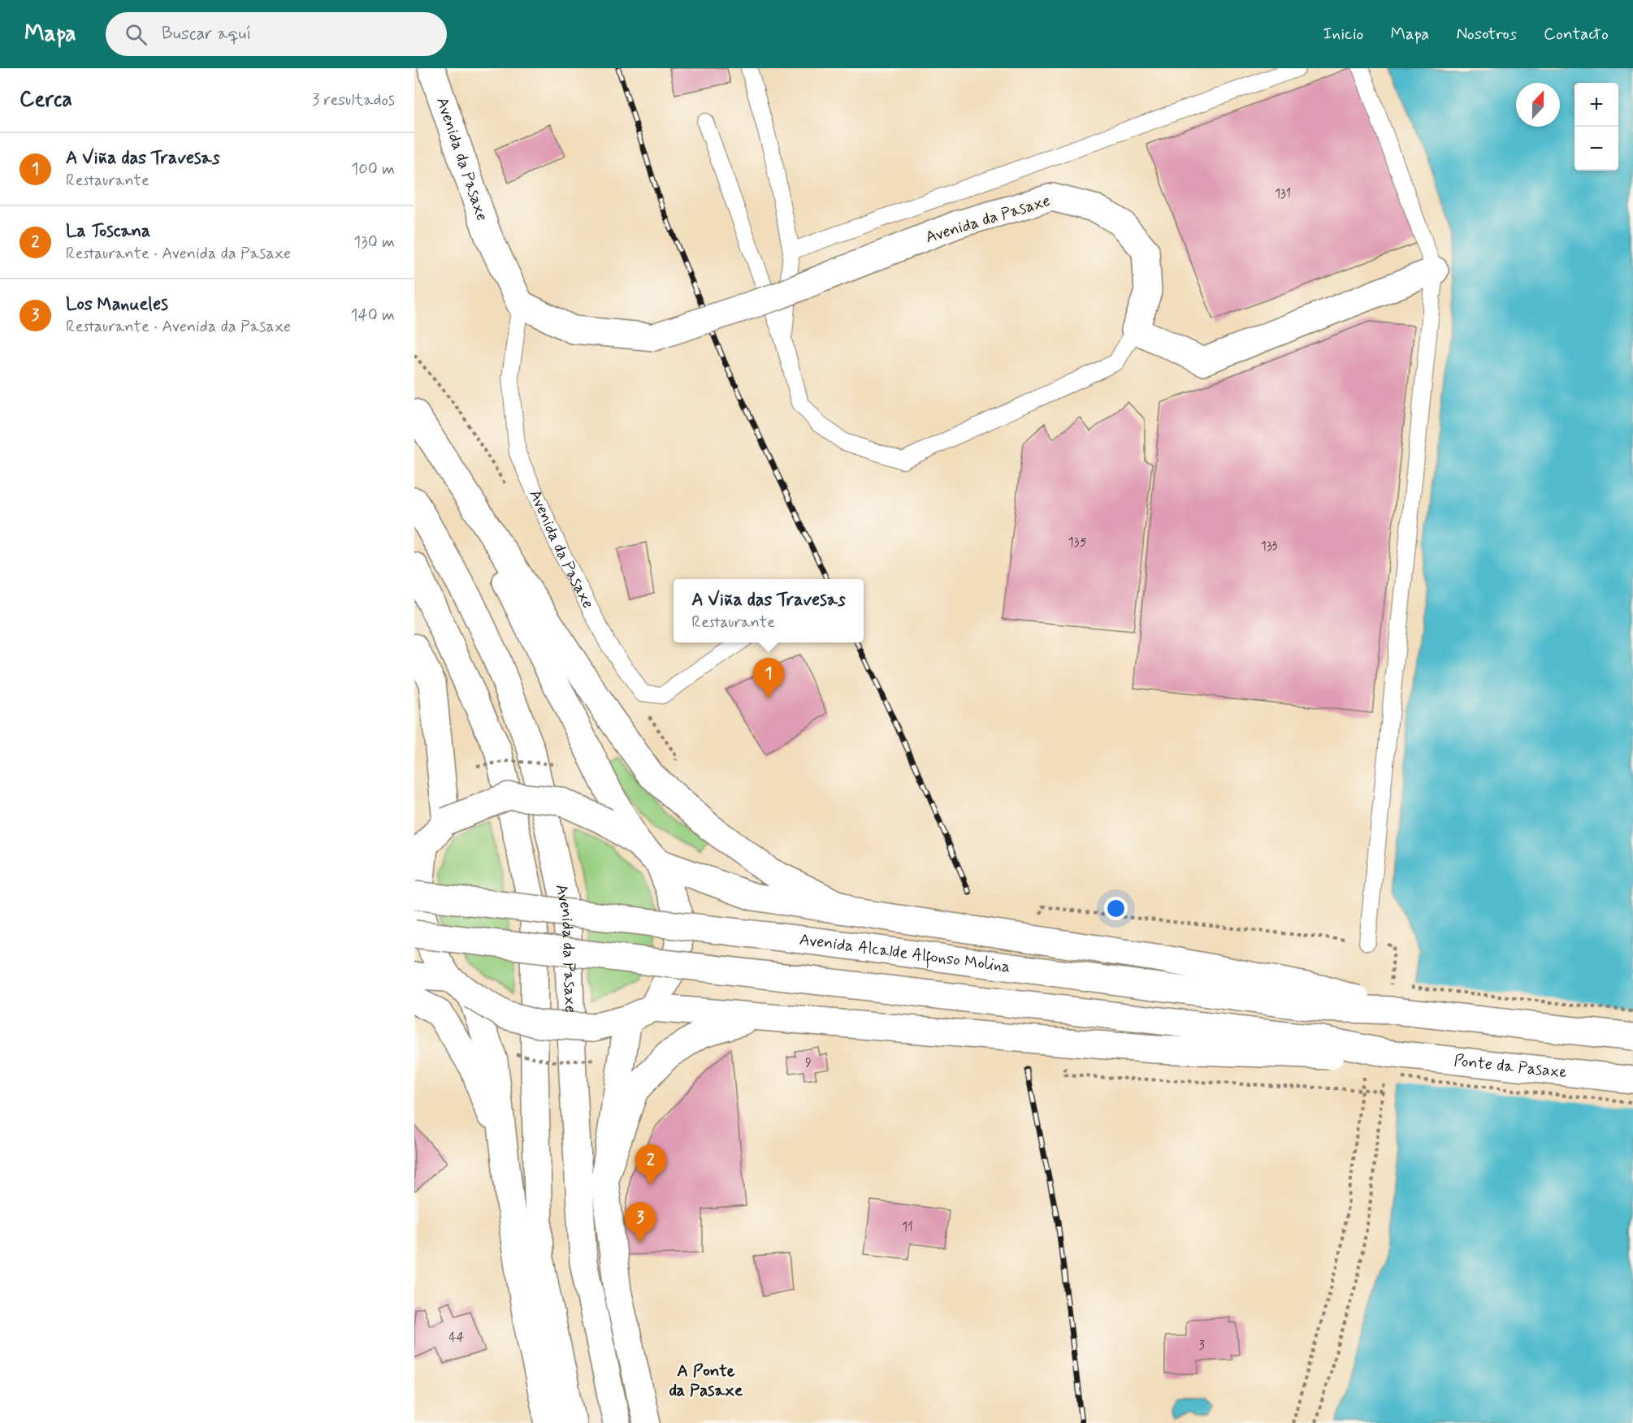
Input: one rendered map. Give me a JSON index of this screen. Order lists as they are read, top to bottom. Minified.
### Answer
{"streets":{"main road":["Avenida da Pasaxe","Avenida Alcalde Alfonso Molina","Ponte da Pasaxe"]},"districts":["A Ponte da Pasaxe"],"house_numbers":["131","135","133","9","11","44","3"],"north":"top","page":{"header":"Mapa","search":"Buscar aquí","nav":["Inicio","Mapa","Nosotros","Contacto"],"heading":["Cerca","3 resultados"],"map_buttons":["+","−"],"list":[{"mark":"1","name":"A Viña das Travesas","note":"Restaurante","value":"100 m"},{"mark":"2","name":"La Toscana","note":"Restaurante · Avenida da Pasaxe","value":"130 m"},{"mark":"3","name":"Los Manueles","note":"Restaurante · Avenida da Pasaxe","value":"140 m"}],"popup":["A Viña das Travesas","Restaurante"],"pins":["1","2","3"]}}
